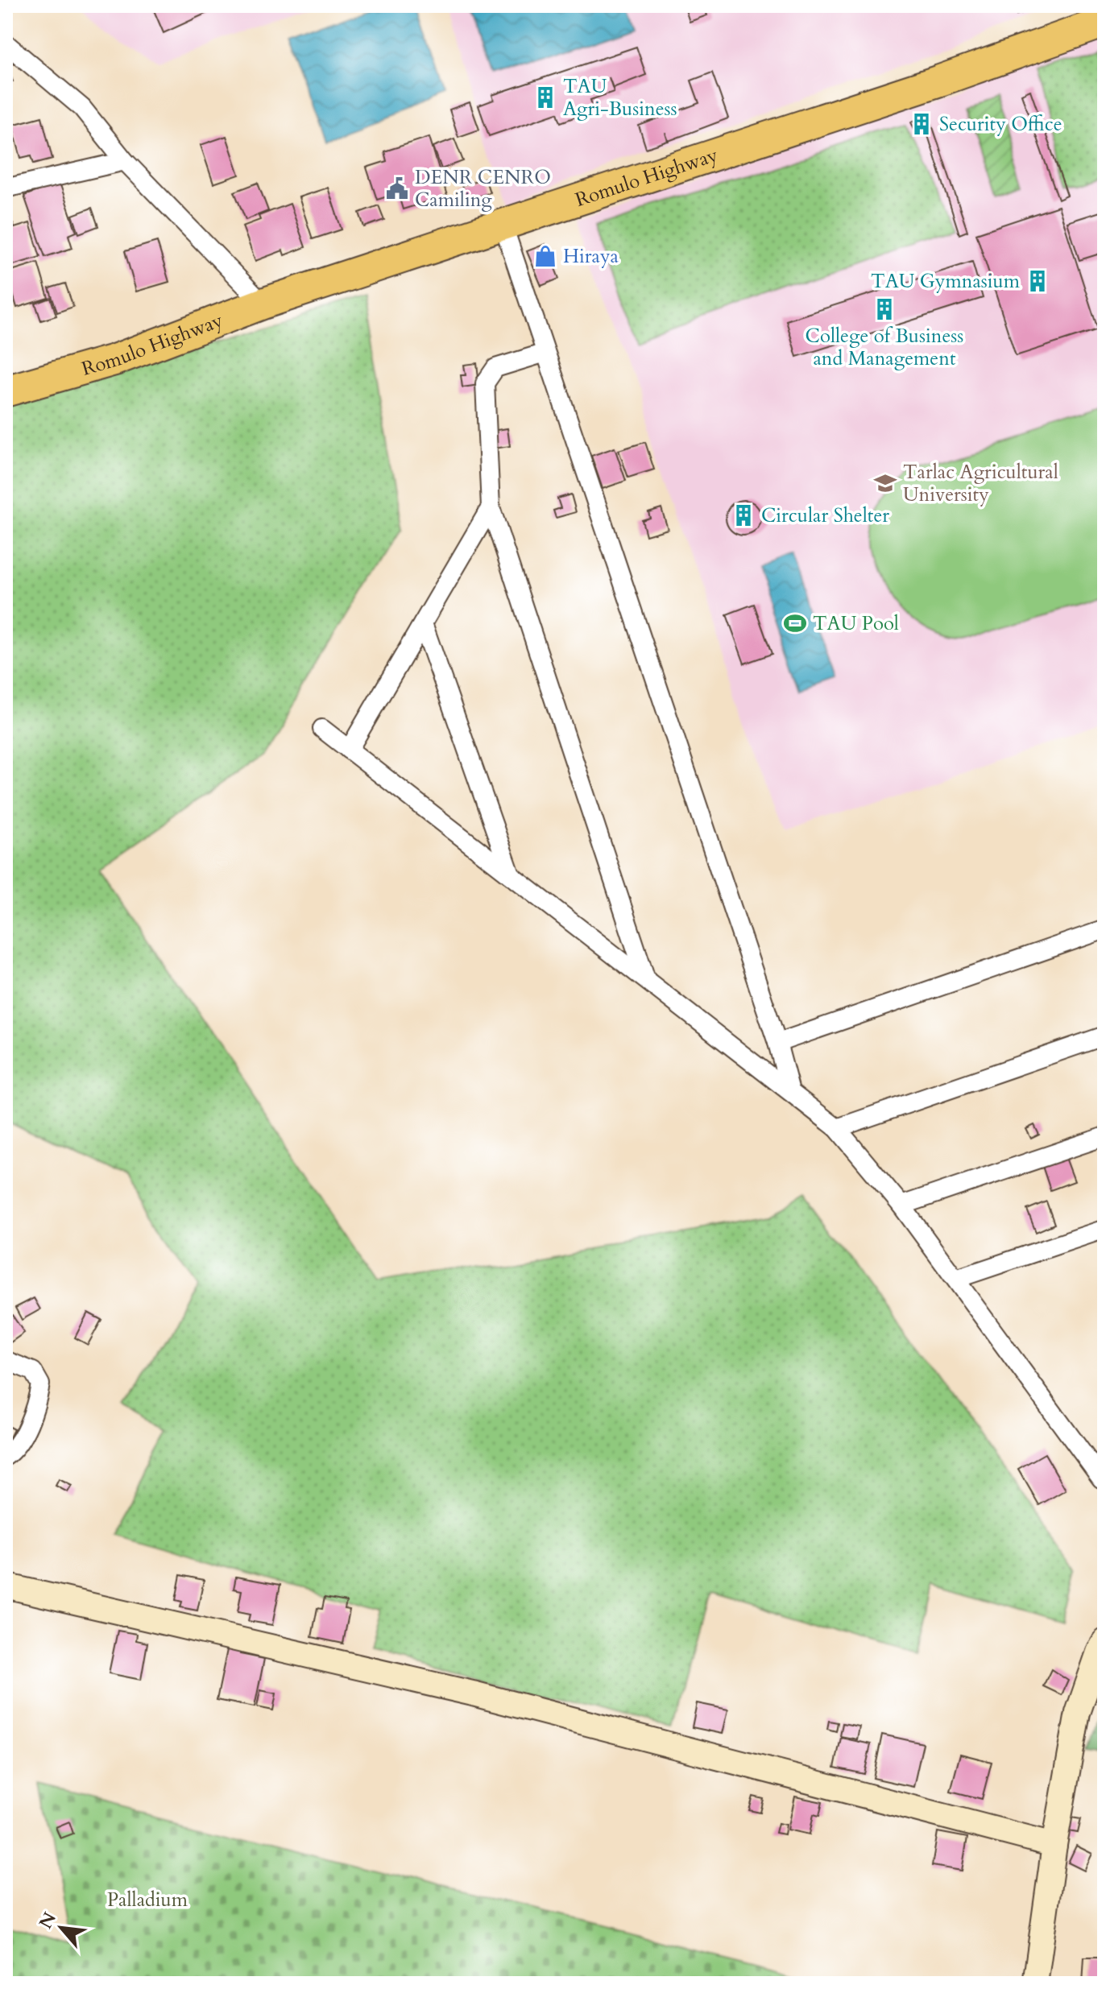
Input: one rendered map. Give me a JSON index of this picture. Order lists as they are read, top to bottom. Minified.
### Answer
{"streets":{"highway":["Romulo Highway"]},"parks":["Palladium"],"places":{"building":["TAU Agri-Business","Security Office","TAU Gymnasium","College of Business and Management","Circular Shelter"],"public building":["DENR CENRO Camiling"],"shop":["Hiraya"],"school or university":["Tarlac Agricultural University"],"sports":["TAU Pool"]},"north":"top left"}
